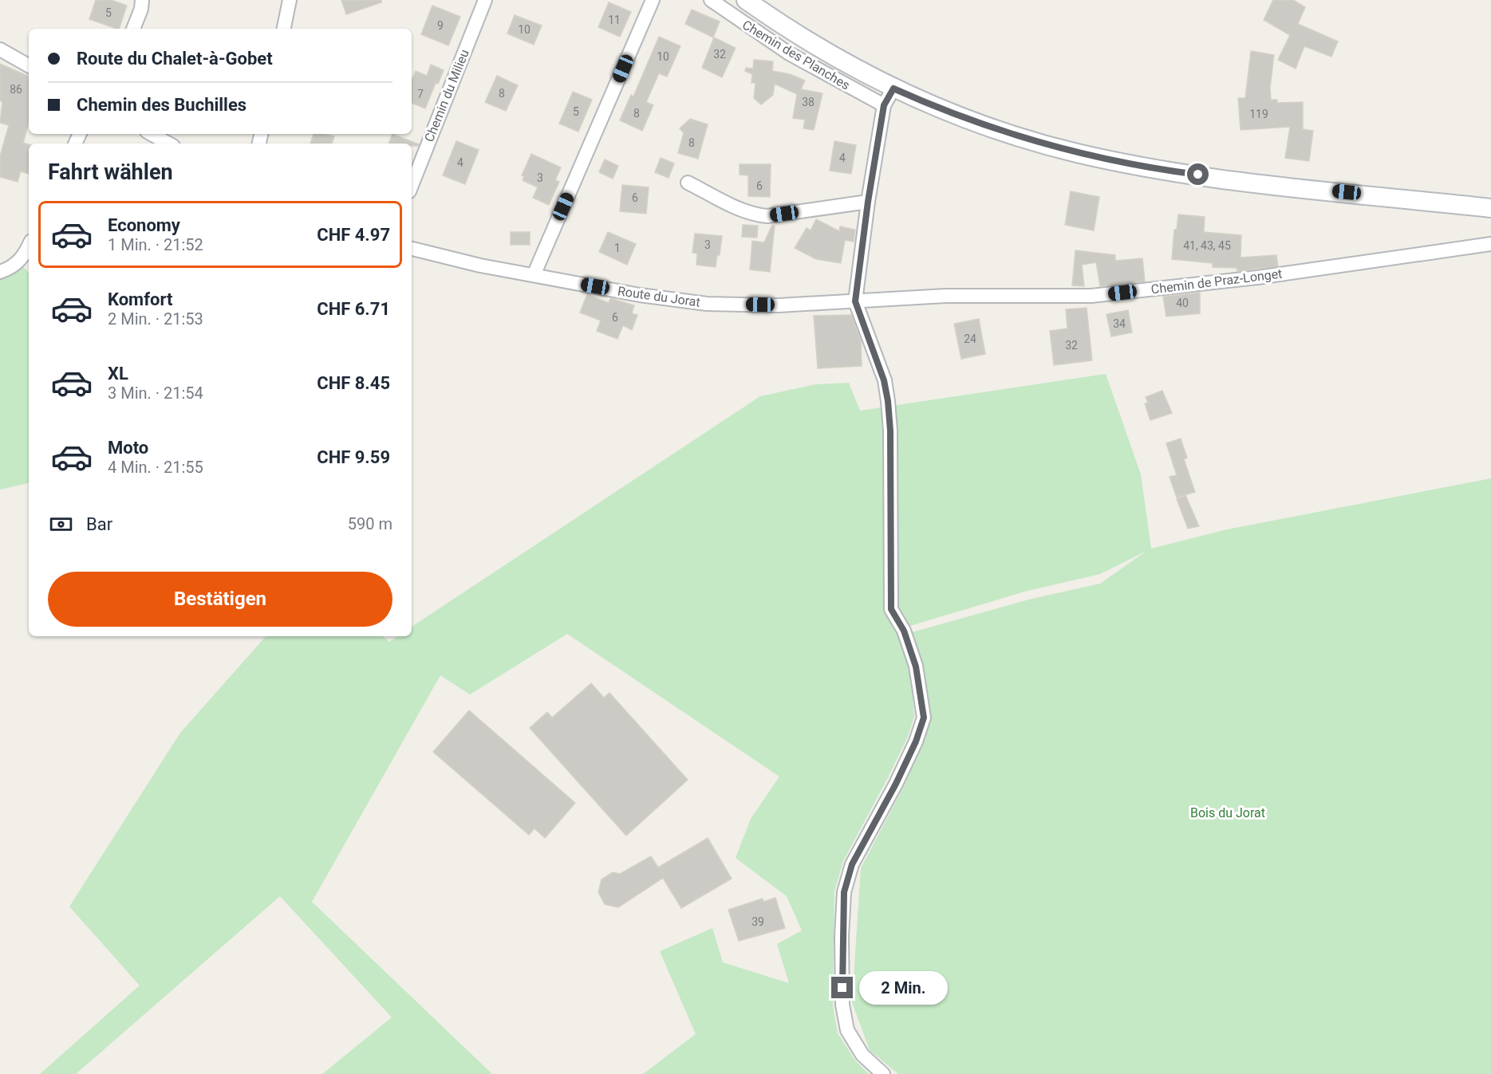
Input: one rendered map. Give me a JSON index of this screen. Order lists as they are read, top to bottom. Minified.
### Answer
{"streets":{"street":["Chemin des Planches","Chemin du Milieu","Chemin de Praz-Longet","Route du Jorat"]},"crossings":[["Chemin de Praz-Longet","Route du Jorat"]],"parks":["Bois du Jorat"],"house_numbers":["5","11","9","10","32","10","86","8","7","38","5","8","119","8","4","4","3","6","6","3","41, 43, 45","1","40","6","34","24","32","39"],"page":{"banner":["Route du Chalet-à-Gobet","Chemin des Buchilles"],"heading":"Fahrt wählen","list":[{"name":"Economy","note":"1 Min. · 21:52","value":"CHF 4.97"},{"name":"Komfort","note":"2 Min. · 21:53","value":"CHF 6.71"},{"name":"XL","note":"3 Min. · 21:54","value":"CHF 8.45"},{"name":"Moto","note":"4 Min. · 21:55","value":"CHF 9.59"}],"pay":["Bar","590 m"],"buttons":"Bestätigen","bubble":"2 Min."}}
